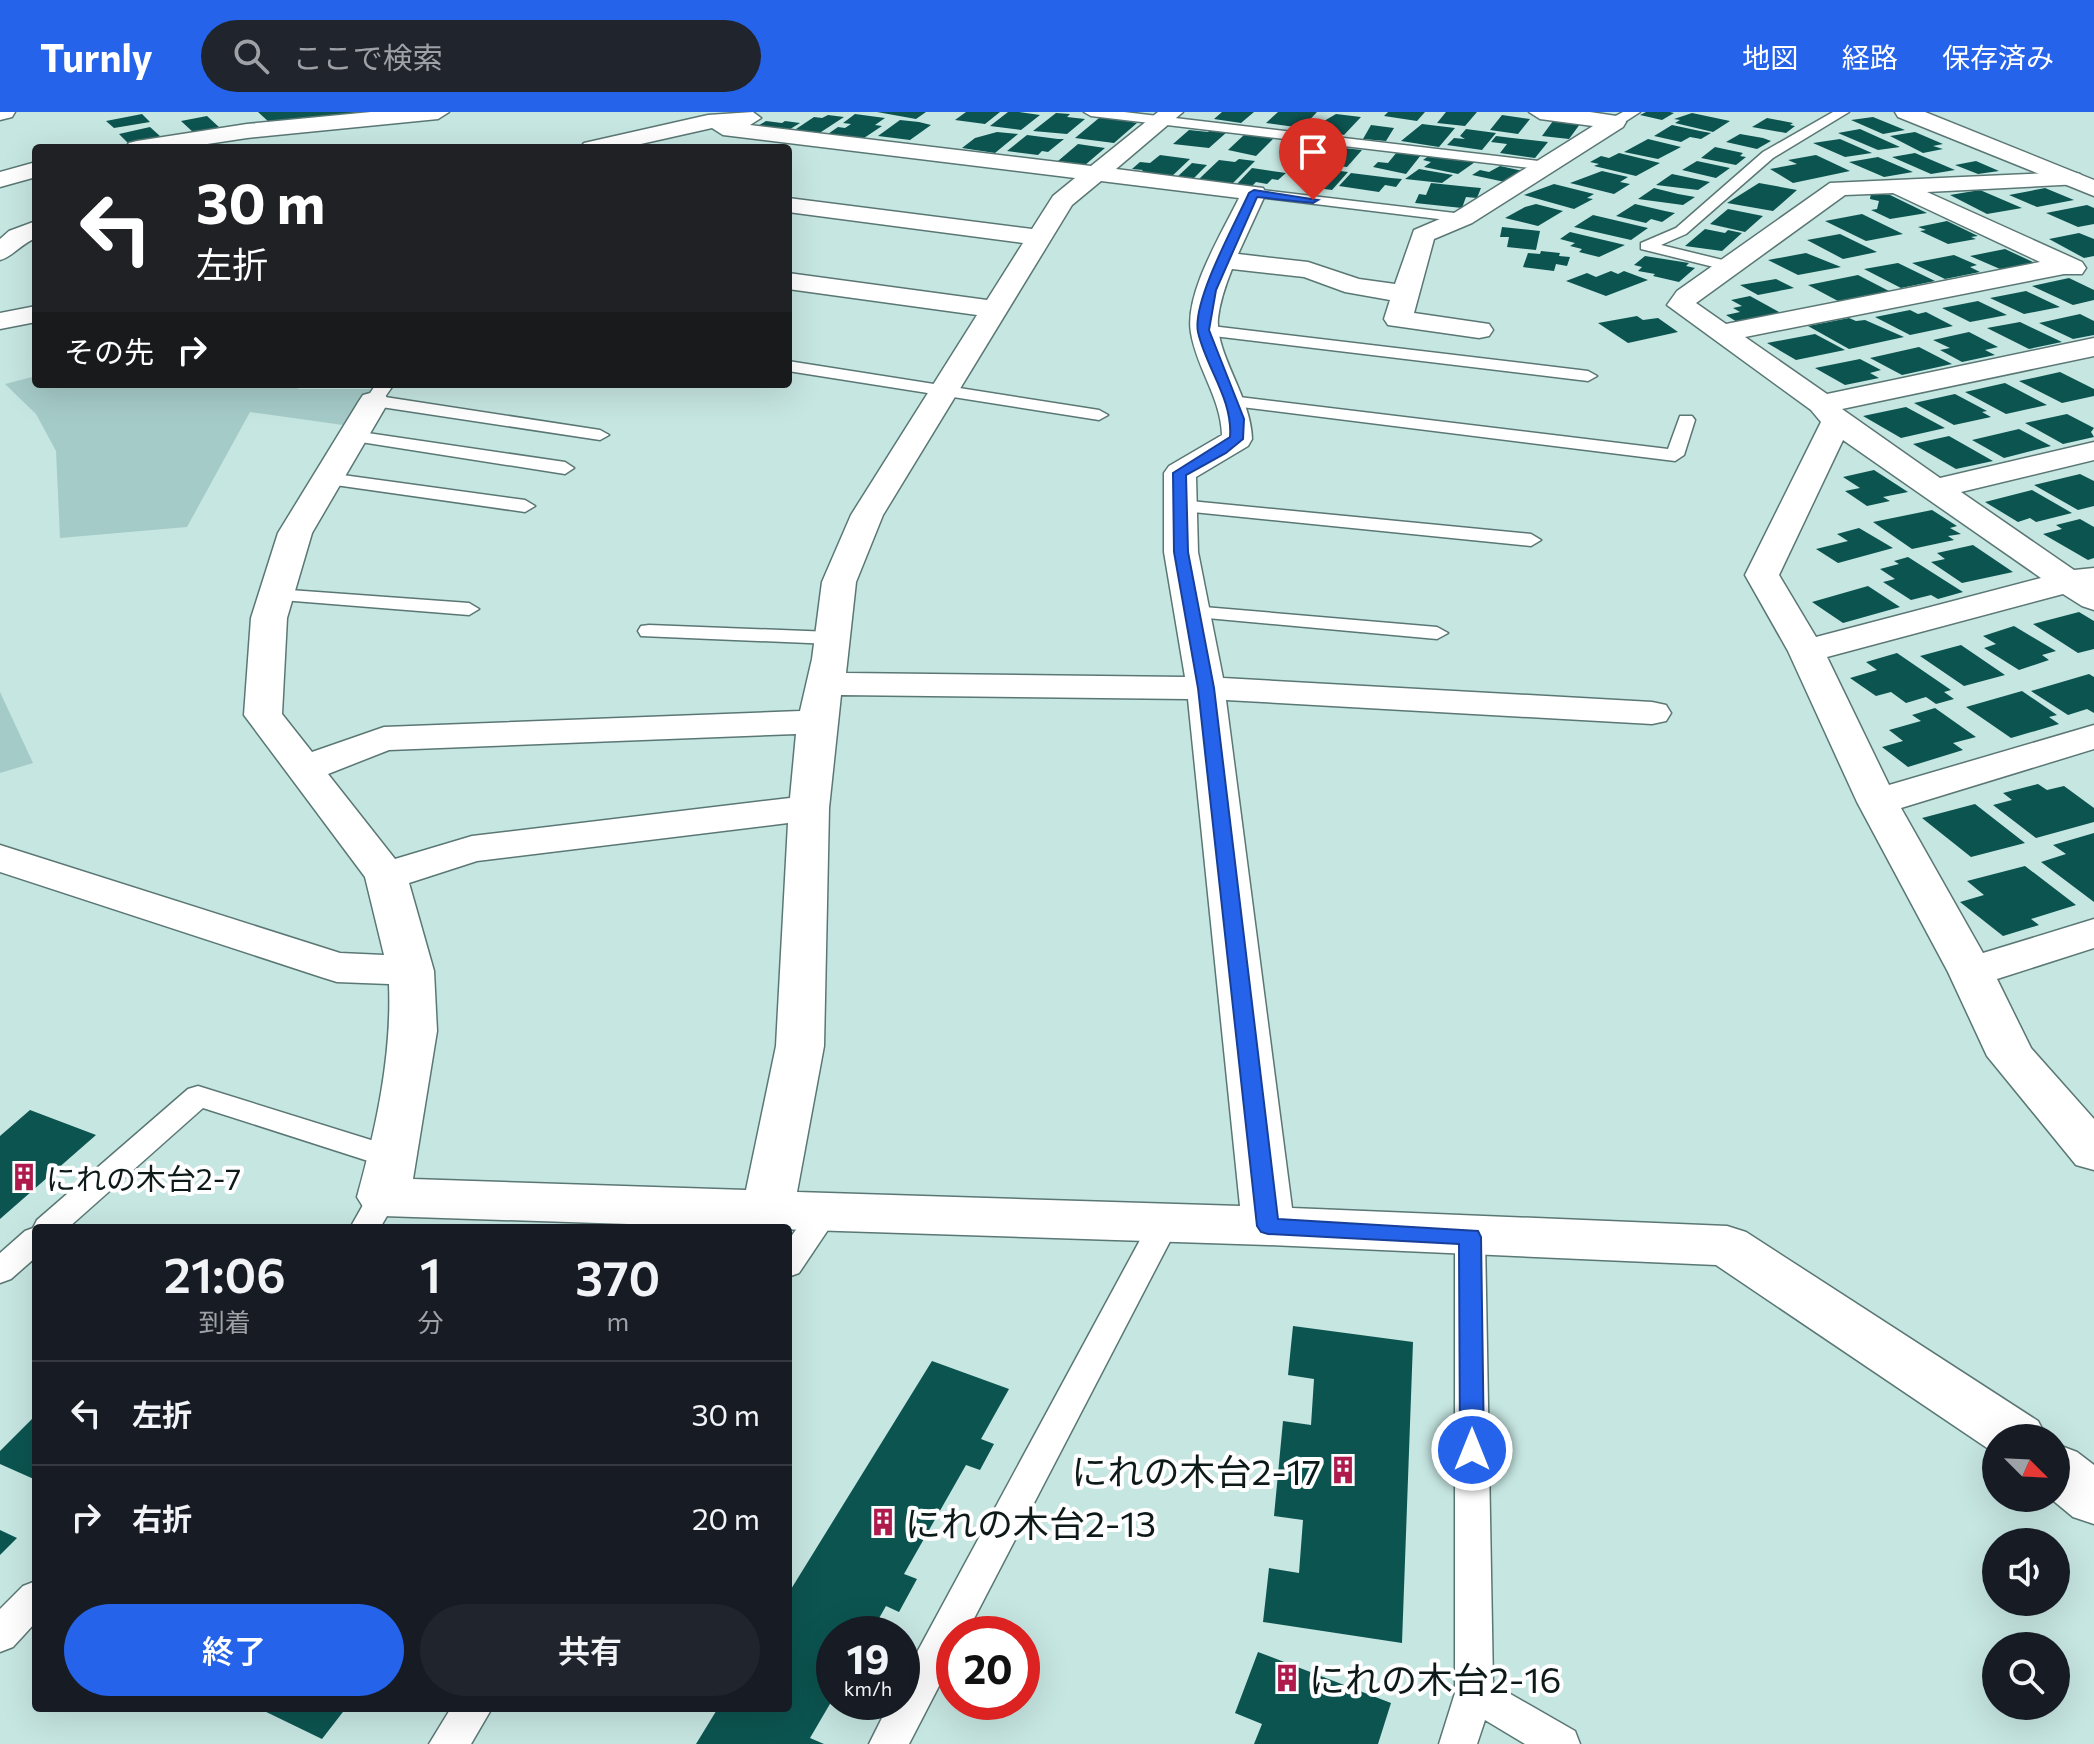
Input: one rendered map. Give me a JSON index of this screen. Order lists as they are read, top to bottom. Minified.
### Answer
{"places":{"building":["にれの木台2-7","にれの木台2-17","にれの木台2-13","にれの木台2-16"]},"north":"bottom right","page":{"header":"Turnly","search":"ここで検索","nav":["地図","経路","保存済み"],"turn":["30 m","左折"],"then":"その先","eta":["21:06","到着","1","分","370","m"],"list":[{"name":"左折","value":"30 m"},{"name":"右折","value":"20 m"}],"buttons":["終了","共有"],"speed":"19 km/h","limit":"20"}}
